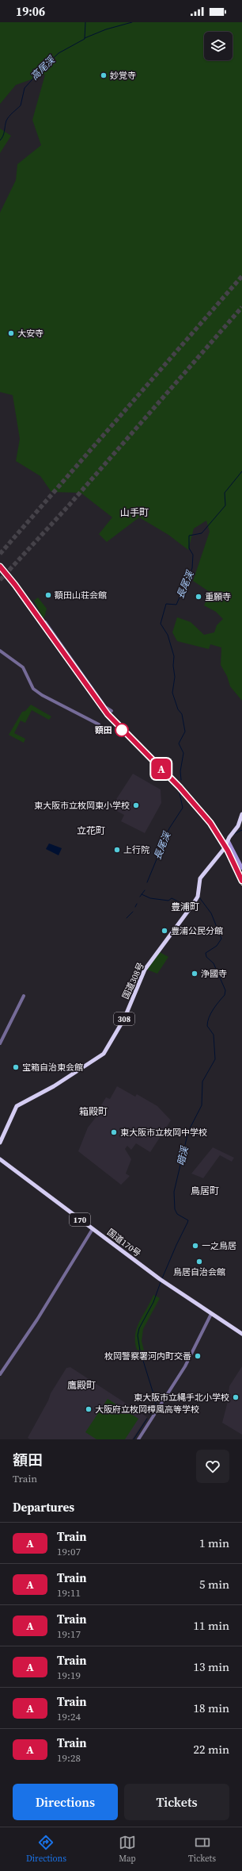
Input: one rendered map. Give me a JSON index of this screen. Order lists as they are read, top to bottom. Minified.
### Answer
{"streets":{"highway":["国道308号","308","170","国道170号"]},"districts":["山手町","立花町","豊浦町","箱殿町","鳥居町","鷹殿町"],"water":["高尾渓","長尾渓","暗渓"],"places":["妙覚寺","大安寺","額田山荘会館","重願寺","額田","東大阪市立枚岡東小学校","上行院","豊浦公民分館","浄國寺","宝箱自治東会館","東大阪市立枚岡中学校","一之鳥居","鳥居自治会館","枚岡警察署河内町交番","東大阪市立縄手北小学校","大阪府立枚岡樟風高等学校"],"page":{"status":"19:06","on_map":"A","heading":[["額田","Train"],"Departures"],"list":[{"mark":"A","name":"Train","note":"19:07","value":"1 min"},{"mark":"A","name":"Train","note":"19:11","value":"5 min"},{"mark":"A","name":"Train","note":"19:17","value":"11 min"},{"mark":"A","name":"Train","note":"19:19","value":"13 min"},{"mark":"A","name":"Train","note":"19:24","value":"18 min"},{"mark":"A","name":"Train","note":"19:28","value":"22 min"}],"buttons":["Directions","Tickets"],"tabs":["Directions","Map","Tickets"]}}
